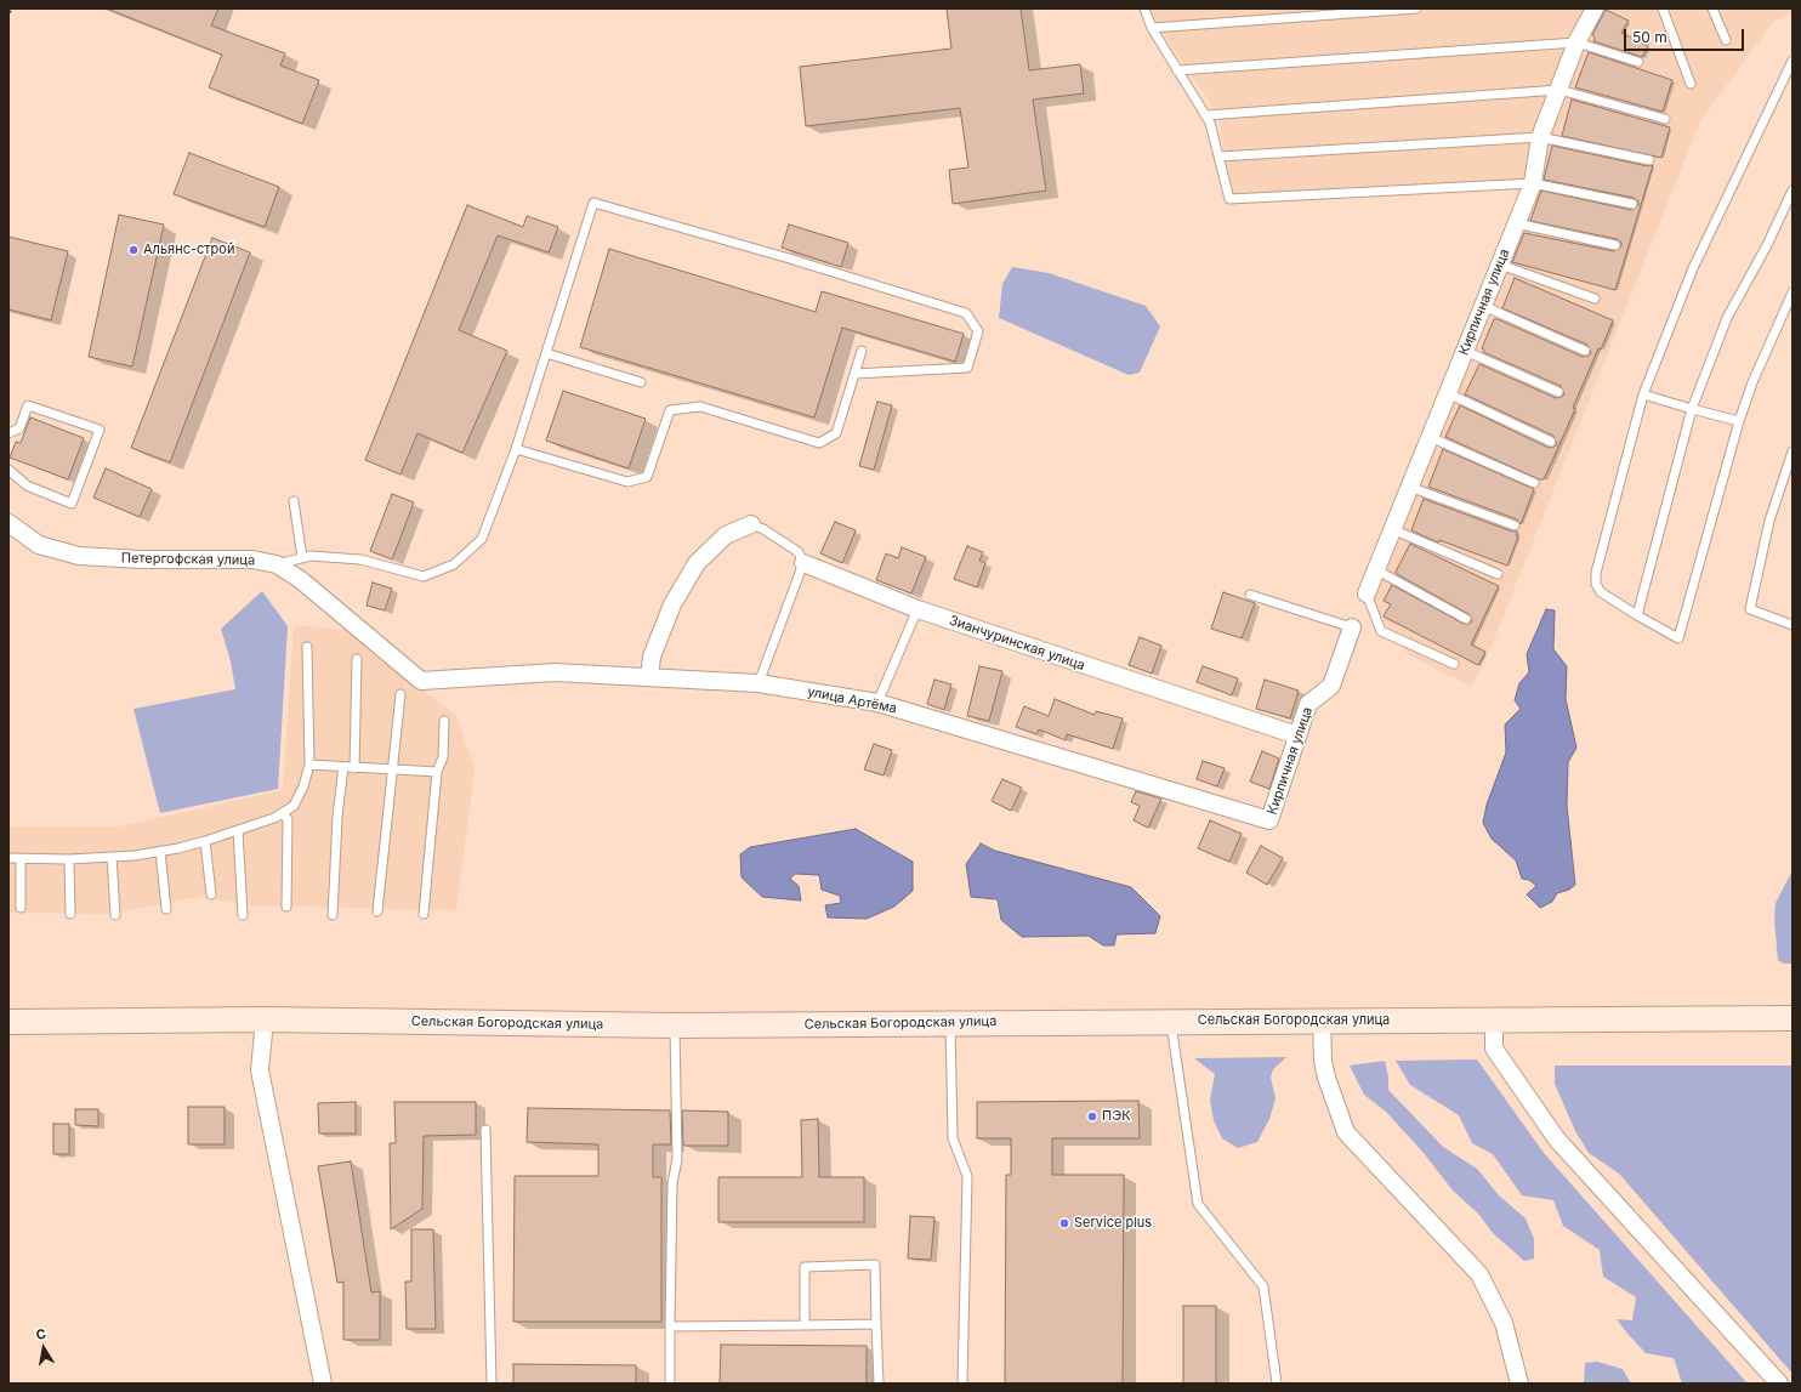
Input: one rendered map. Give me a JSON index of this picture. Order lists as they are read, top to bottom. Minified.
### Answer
{"streets":{"main road":["Сельская Богородская улица"],"street":["Кирпичная улица","Петергофская улица","Зианчуринская улица","улица Артёма"]},"crossings":[["Кирпичная улица","Зианчуринская улица"],["Кирпичная улица","улица Артёма"],["Петергофская улица","улица Артёма"]],"places":["Альянс-строй","ПЭК","Service plus"],"scale_bar":"50 m","north":"top"}
